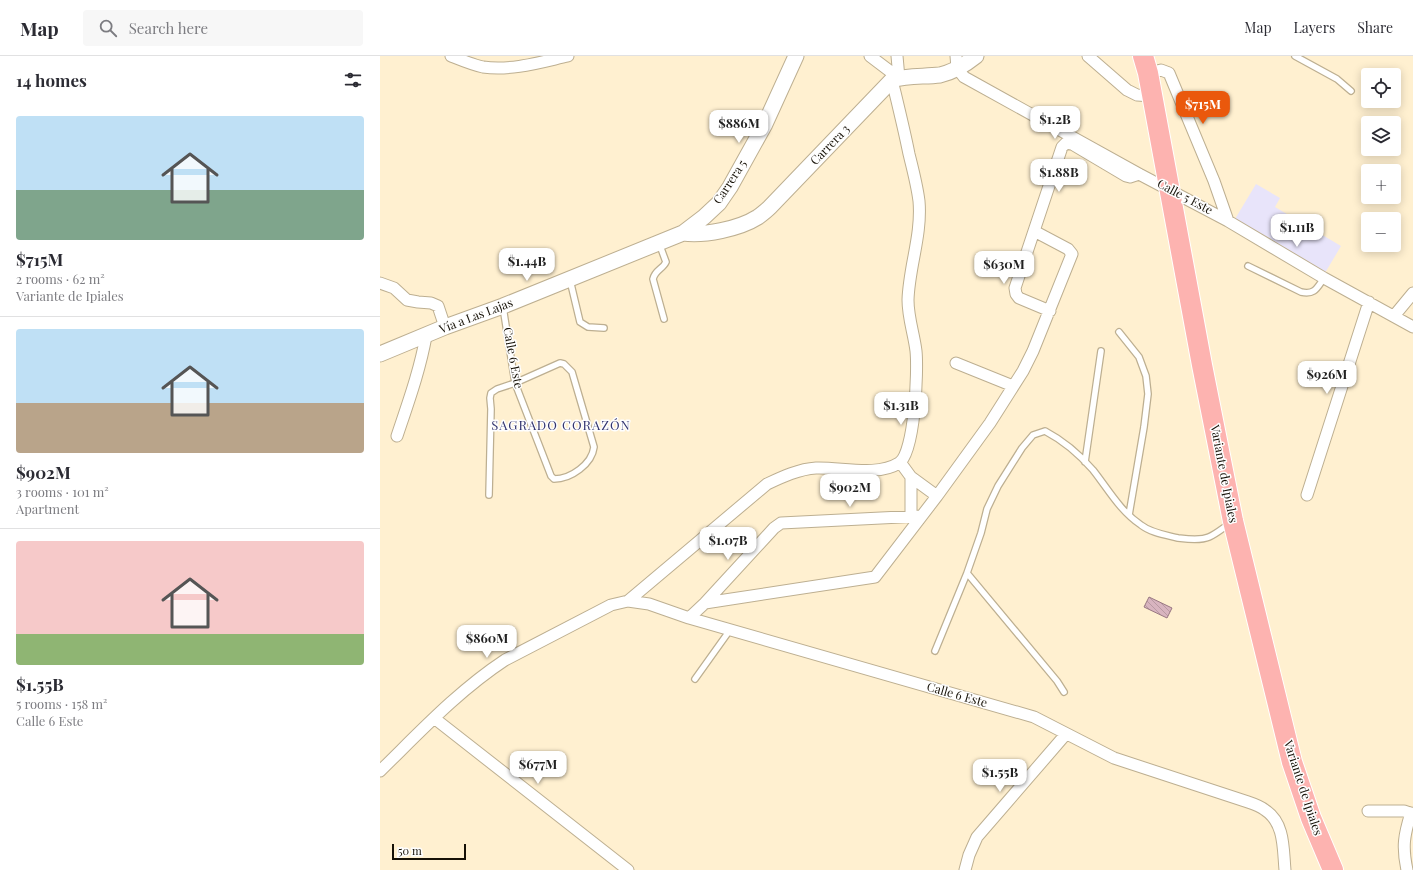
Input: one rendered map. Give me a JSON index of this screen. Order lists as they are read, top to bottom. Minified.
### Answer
{"streets":{"highway":["Variante de Ipiales"],"street":["Carrera 3","Carrera 5","Calle 5 Este","Vía a Las Lajas","Calle 6 Este"]},"crossings":[["Carrera 3","Carrera 5"],["Carrera 3","Vía a Las Lajas"],["Carrera 5","Vía a Las Lajas"],["Calle 5 Este","Variante de Ipiales"],["Vía a Las Lajas","Calle 6 Este"]],"districts":["SAGRADO CORAZÓN"],"scale_bar":"50 m","page":{"header":"Map","search":"Search here","nav":["Map","Layers","Share"],"heading":"14 homes","map_buttons":["+","−"],"price":["$715M","$1.2B","$886M","$1.88B","$1.11B","$1.44B","$630M","$926M","$1.31B","$902M","$1.07B","$860M","$677M","$1.55B"],"list":[{"name":"$715M","note":"2 rooms · 62 m² · Variante de Ipiales"},{"name":"$902M","note":"3 rooms · 101 m² · Apartment"},{"name":"$1.55B","note":"5 rooms · 158 m² · Calle 6 Este"}],"scale":"50 m"}}
